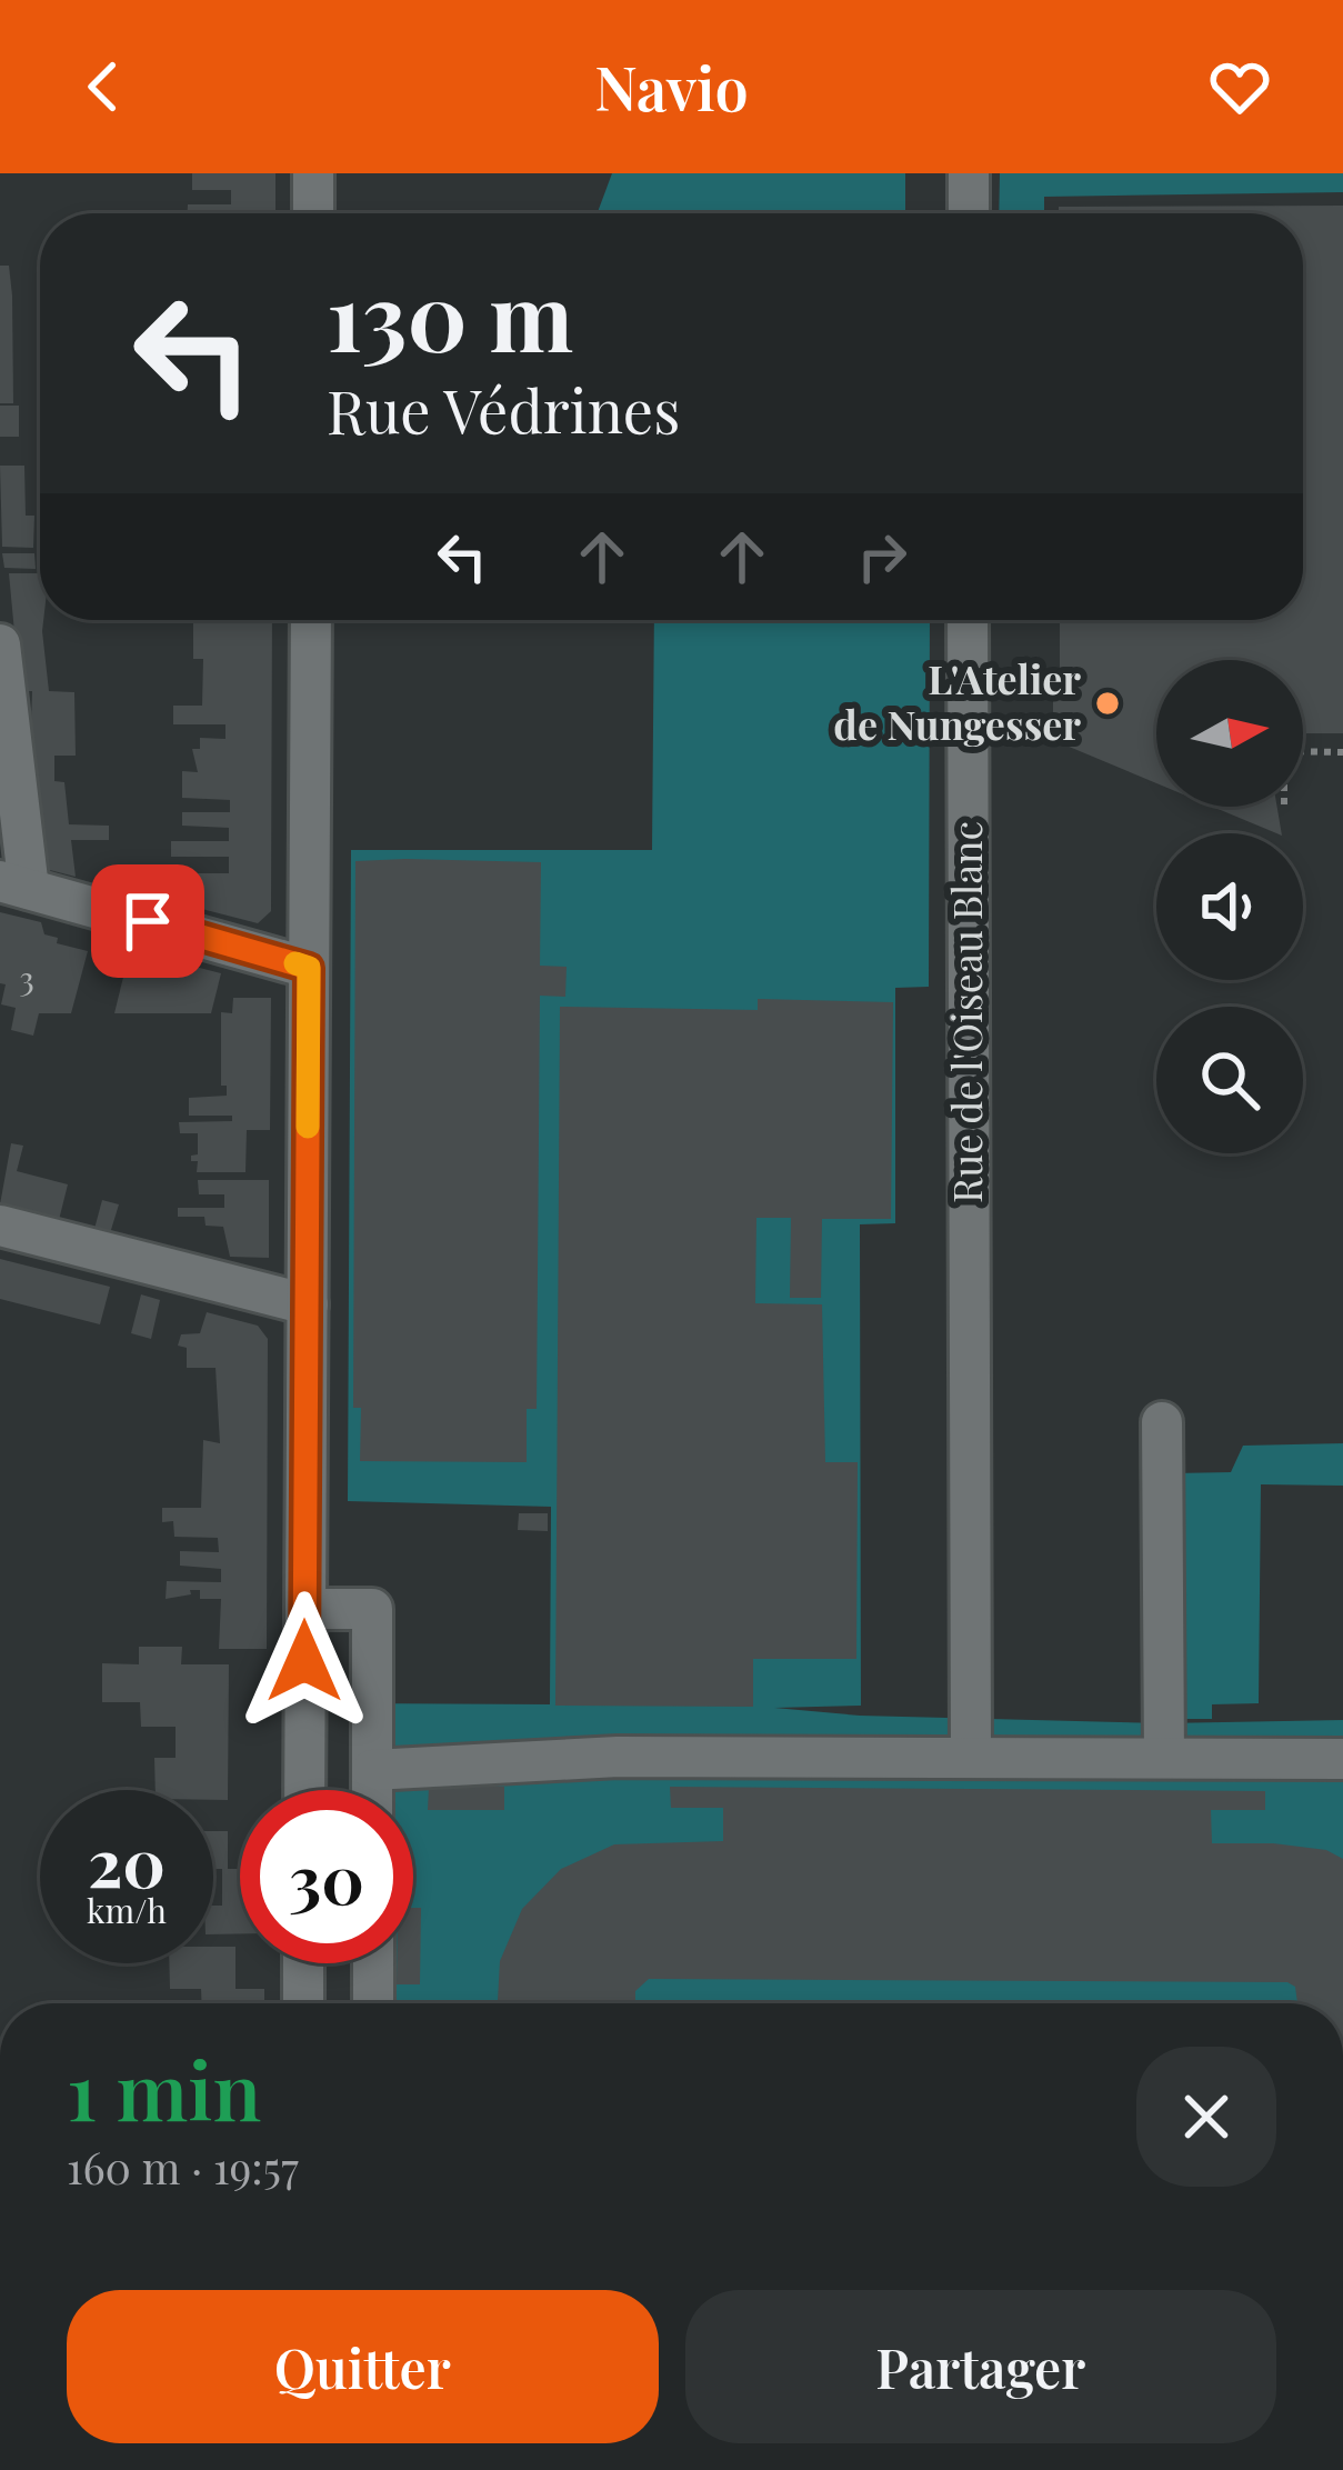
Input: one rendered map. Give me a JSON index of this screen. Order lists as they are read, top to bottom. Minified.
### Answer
{"streets":{"street":["Rue de l'Oiseau Blanc"]},"places":["L'Atelier de Nungesser"],"house_numbers":["3"],"north":"right","page":{"header":"Navio","turn":["130 m","Rue Védrines"],"speed":"20 km/h","limit":"30","heading":["1 min","160 m · 19:57"],"buttons":["Quitter","Partager"]}}
